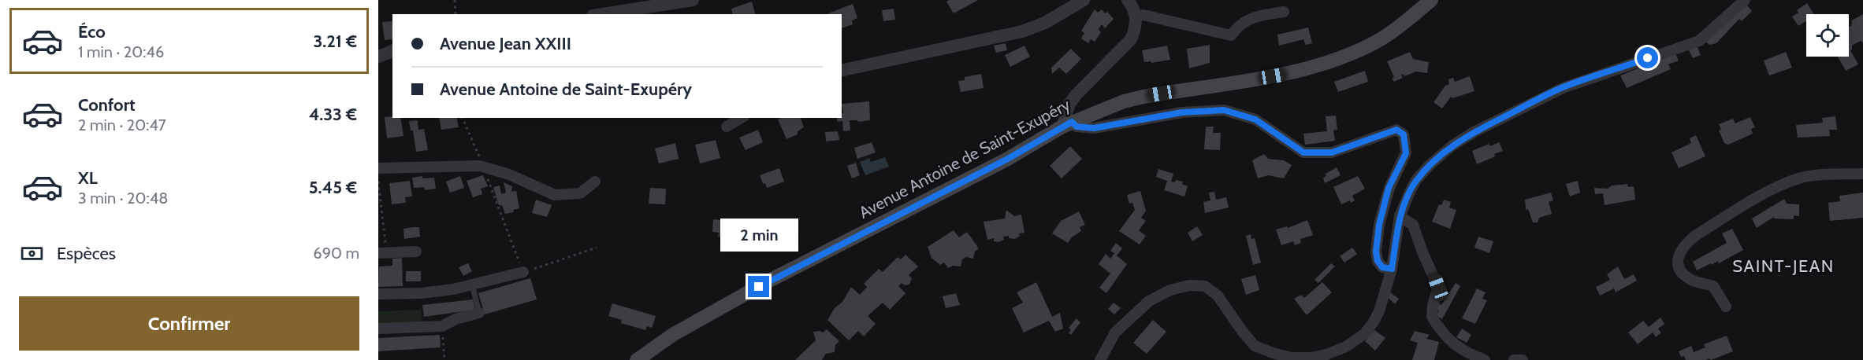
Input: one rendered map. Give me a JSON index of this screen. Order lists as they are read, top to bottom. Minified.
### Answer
{"streets":{"main road":["Avenue Antoine de Saint-Exupéry"]},"districts":["SAINT-JEAN"],"page":{"list":[{"name":"Éco","note":"1 min · 20:46","value":"3.21 €"},{"name":"Confort","note":"2 min · 20:47","value":"4.33 €"},{"name":"XL","note":"3 min · 20:48","value":"5.45 €"}],"banner":["Avenue Jean XXIII","Avenue Antoine de Saint-Exupéry"],"bubble":"2 min","pay":["Espèces","690 m"],"buttons":"Confirmer"}}
